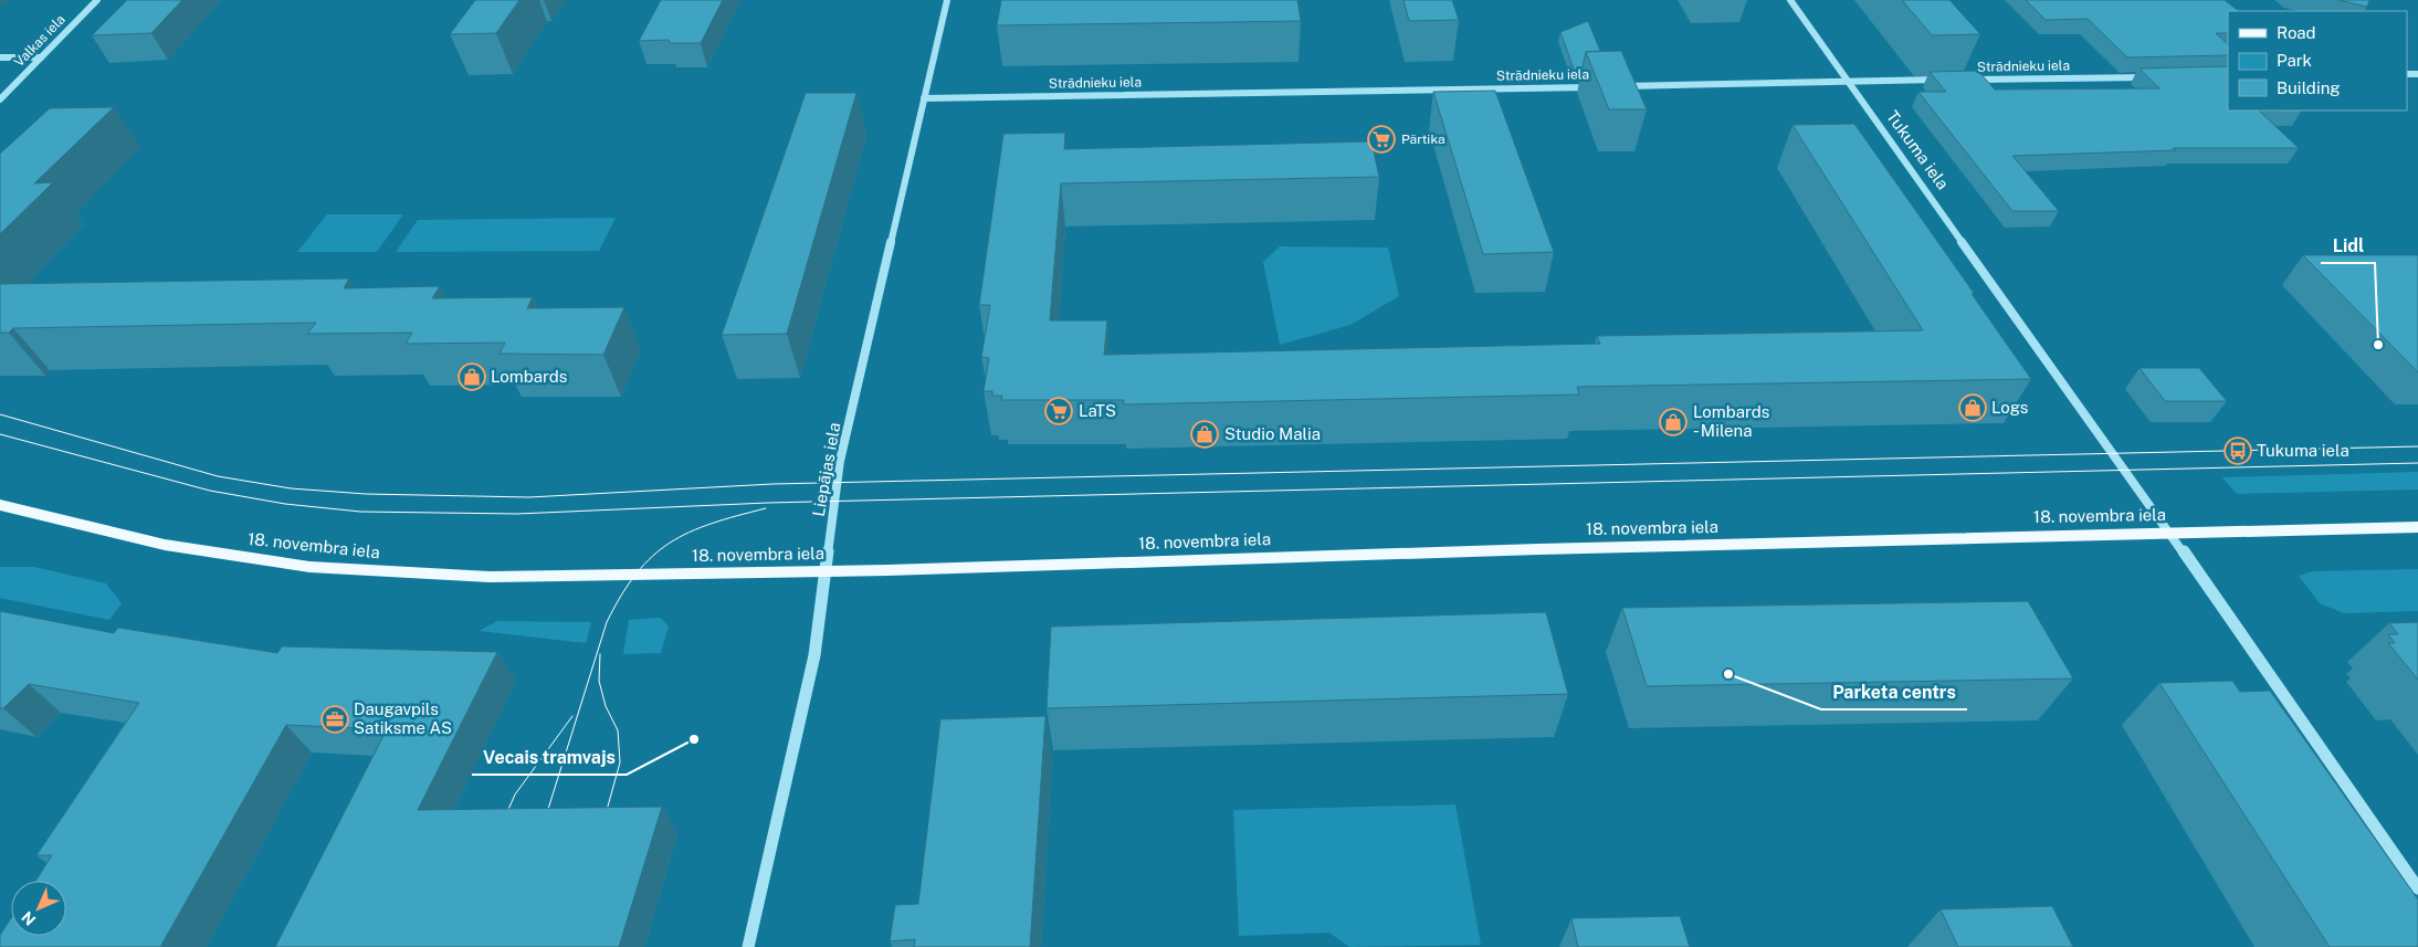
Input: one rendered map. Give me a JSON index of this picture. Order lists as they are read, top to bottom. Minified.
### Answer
{"streets":{"main road":["18. novembra iela"],"street":["Valkas iela","Strādnieku iela","Tukuma iela","Liepājas iela"]},"crossings":[["Strādnieku iela","Tukuma iela"],["Strādnieku iela","Liepājas iela"],["Tukuma iela","18. novembra iela"],["Liepājas iela","18. novembra iela"]],"places":{"supermarket":["Pārtika","LaTS"],"other":["Lidl","Parketa centrs","Vecais tramvajs"],"shop":["Lombards","Logs","Lombards - Milena","Studio Malia"],"bus stop":["Tukuma iela"],"office":["Daugavpils Satiksme AS"]},"legend":["Road","Park","Building"],"north":"bottom left"}
